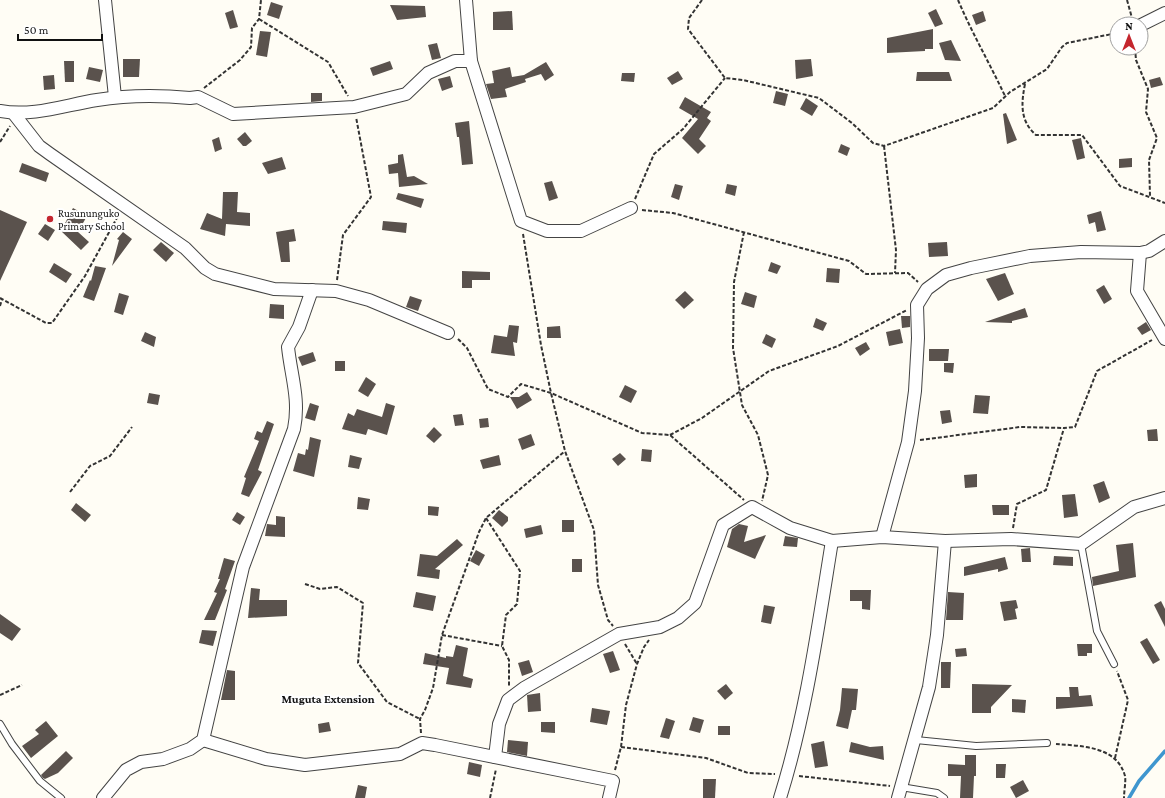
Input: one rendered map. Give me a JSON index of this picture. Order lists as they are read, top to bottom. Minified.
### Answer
{"districts":["Muguta Extension"],"places":["Rusununguko Primary School"],"scale_bar":"50 m","north":"top"}
